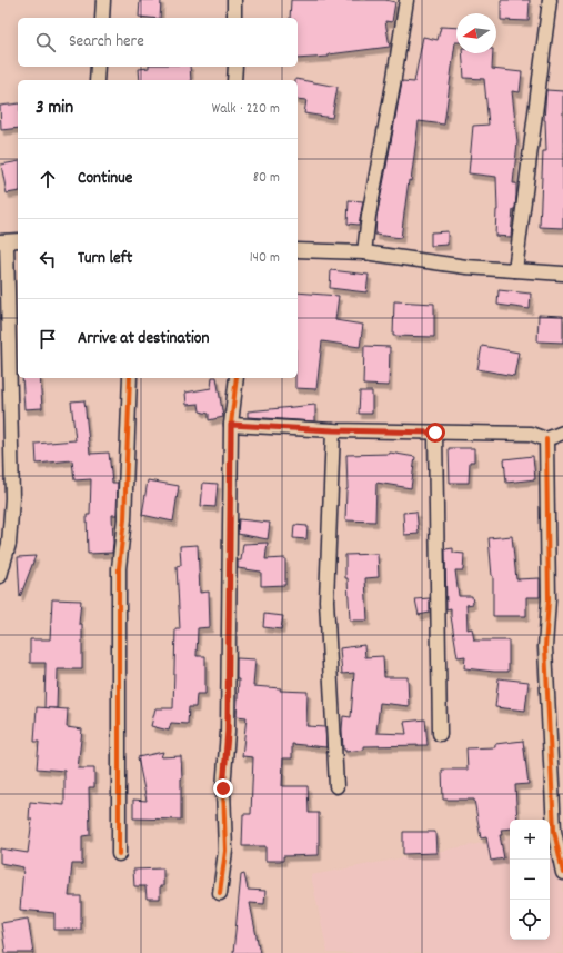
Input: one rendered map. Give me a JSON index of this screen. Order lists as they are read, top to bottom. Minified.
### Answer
{"north":"left","page":{"search":"Search here","heading":["3 min","Walk · 220 m"],"list":[["Continue","80 m"],["Turn left","140 m"],"Arrive at destination"],"map_buttons":["+","−"]}}
